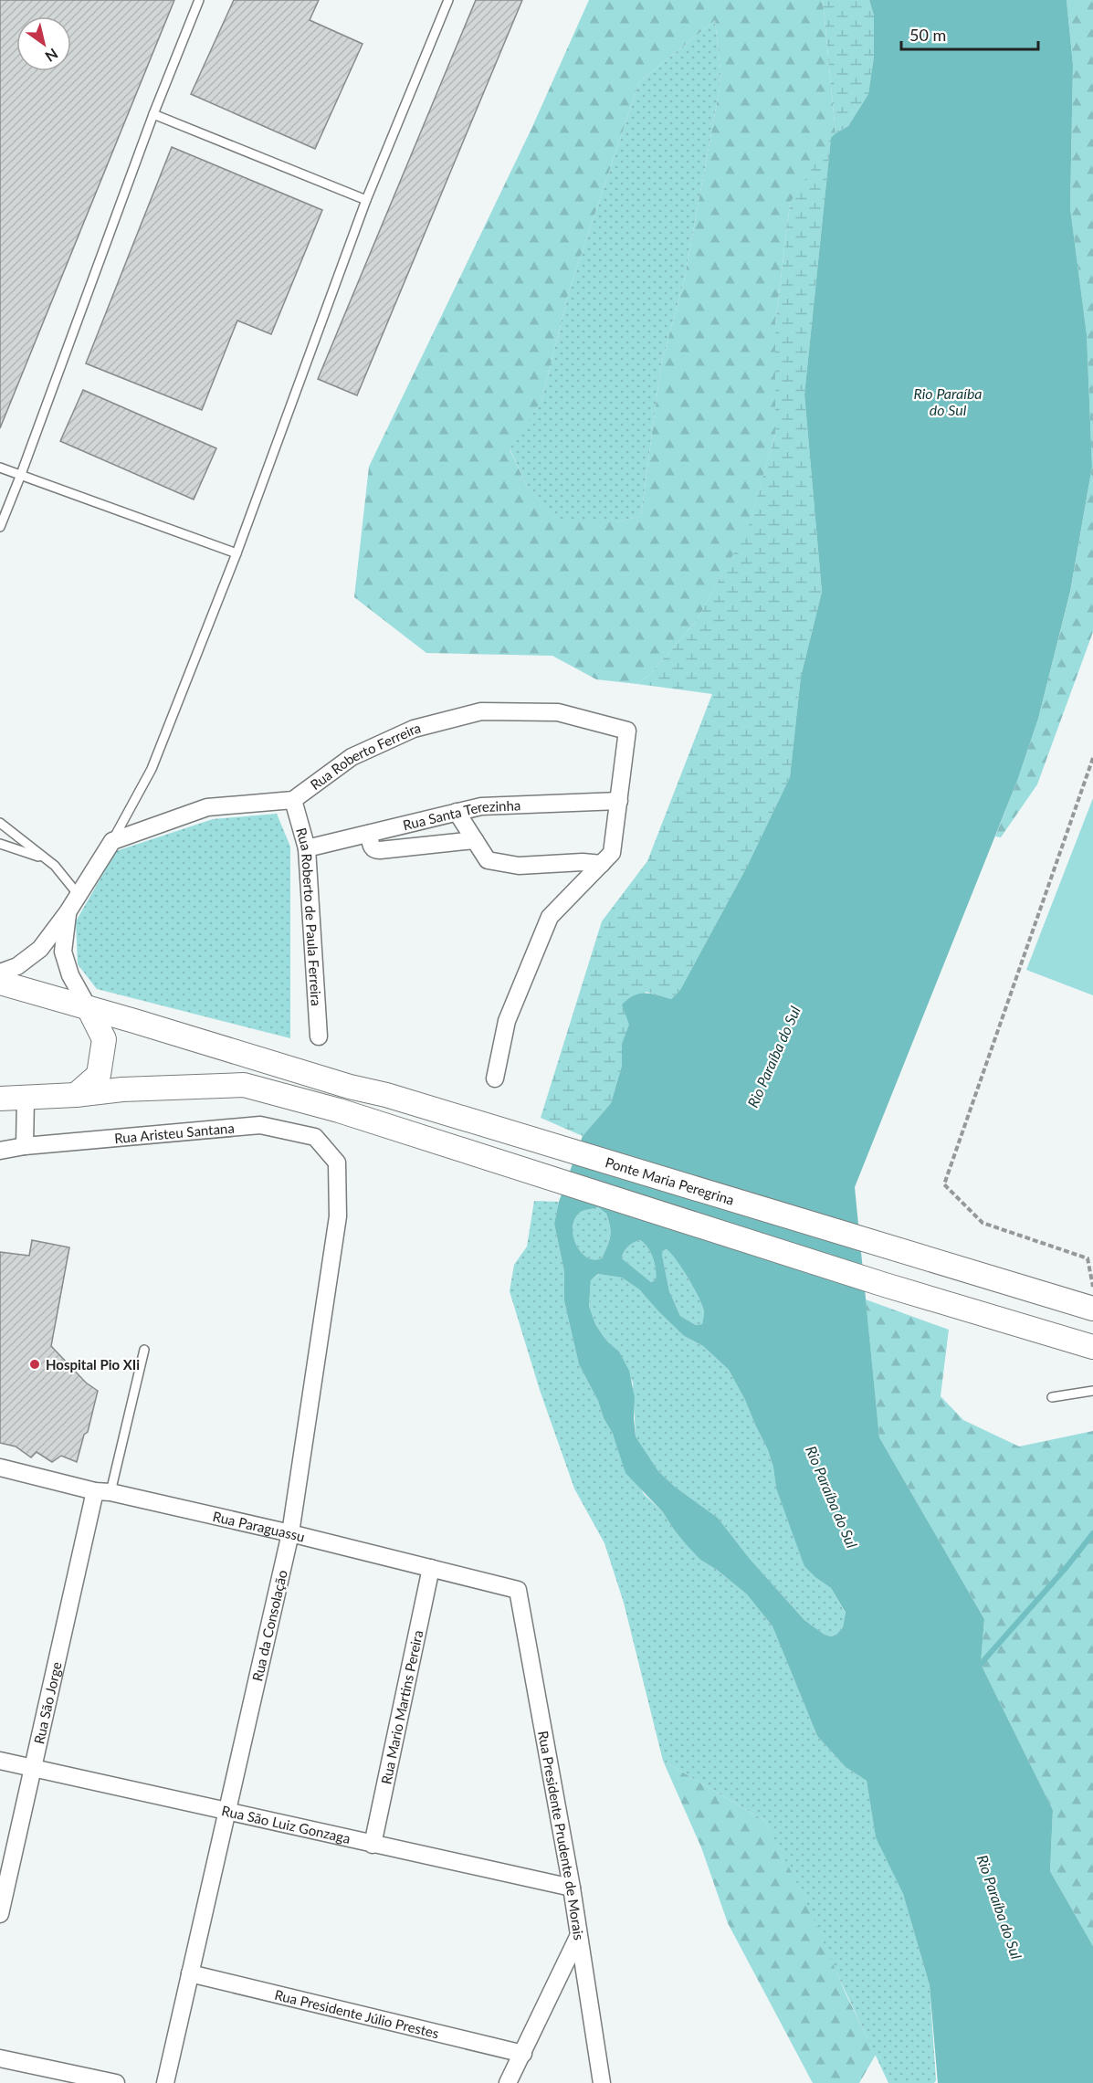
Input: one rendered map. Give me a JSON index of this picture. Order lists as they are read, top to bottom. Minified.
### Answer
{"streets":{"main road":["Ponte Maria Peregrina"],"street":["Rua Roberto Ferreira","Rua Santa Terezinha","Rua Roberto de Paula Ferreira","Rua Aristeu Santana","Rua Paraguassu","Rua da Consolação","Rua São Jorge","Rua Mario Martins Pereira","Rua São Luiz Gonzaga","Rua Presidente Prudente de Morais","Rua Presidente Júlio Prestes"]},"crossings":[["Rua Roberto Ferreira","Rua Santa Terezinha"],["Rua Roberto Ferreira","Rua Roberto de Paula Ferreira"],["Rua Santa Terezinha","Rua Roberto de Paula Ferreira"],["Rua Aristeu Santana","Rua da Consolação"],["Rua Paraguassu","Rua da Consolação"],["Rua Paraguassu","Rua São Jorge"],["Rua Paraguassu","Rua Mario Martins Pereira"],["Rua Paraguassu","Rua Presidente Prudente de Morais"],["Rua da Consolação","Rua São Luiz Gonzaga"],["Rua da Consolação","Rua Presidente Júlio Prestes"],["Rua São Jorge","Rua São Luiz Gonzaga"],["Rua Mario Martins Pereira","Rua São Luiz Gonzaga"],["Rua São Luiz Gonzaga","Rua Presidente Prudente de Morais"]],"water":["Rio Paraíba do Sul"],"places":["Hospital Pio XIi"],"scale_bar":"50 m","north":"bottom right"}
